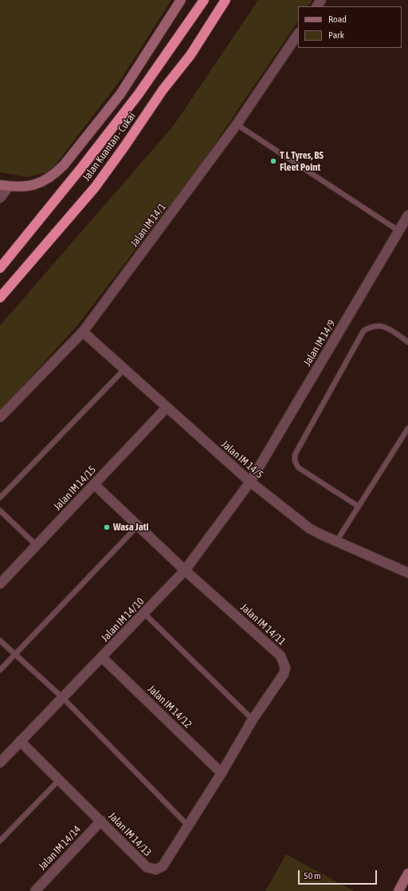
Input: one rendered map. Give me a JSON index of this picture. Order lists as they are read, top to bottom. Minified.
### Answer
{"streets":{"highway":["Jalan Kuantan - Cukai"],"street":["Jalan IM 14/1","Jalan IM 14/9","Jalan IM 14/5","Jalan IM 14/15","Jalan IM 14/10","Jalan IM 14/11","Jalan IM 14/12","Jalan IM 14/13","Jalan IM 14/14"]},"crossings":[["Jalan IM 14/1","Jalan IM 14/5"],["Jalan IM 14/9","Jalan IM 14/5"],["Jalan IM 14/9","Jalan IM 14/10"],["Jalan IM 14/5","Jalan IM 14/15"],["Jalan IM 14/5","Jalan IM 14/10"],["Jalan IM 14/15","Jalan IM 14/11"],["Jalan IM 14/10","Jalan IM 14/11"],["Jalan IM 14/10","Jalan IM 14/12"],["Jalan IM 14/10","Jalan IM 14/13"],["Jalan IM 14/11","Jalan IM 14/12"],["Jalan IM 14/11","Jalan IM 14/13"],["Jalan IM 14/12","Jalan IM 14/13"],["Jalan IM 14/13","Jalan IM 14/14"]],"places":["T L Tyres, BS Fleet Point","Wasa Jati"],"legend":["Road","Park"],"scale_bar":"50 m"}
